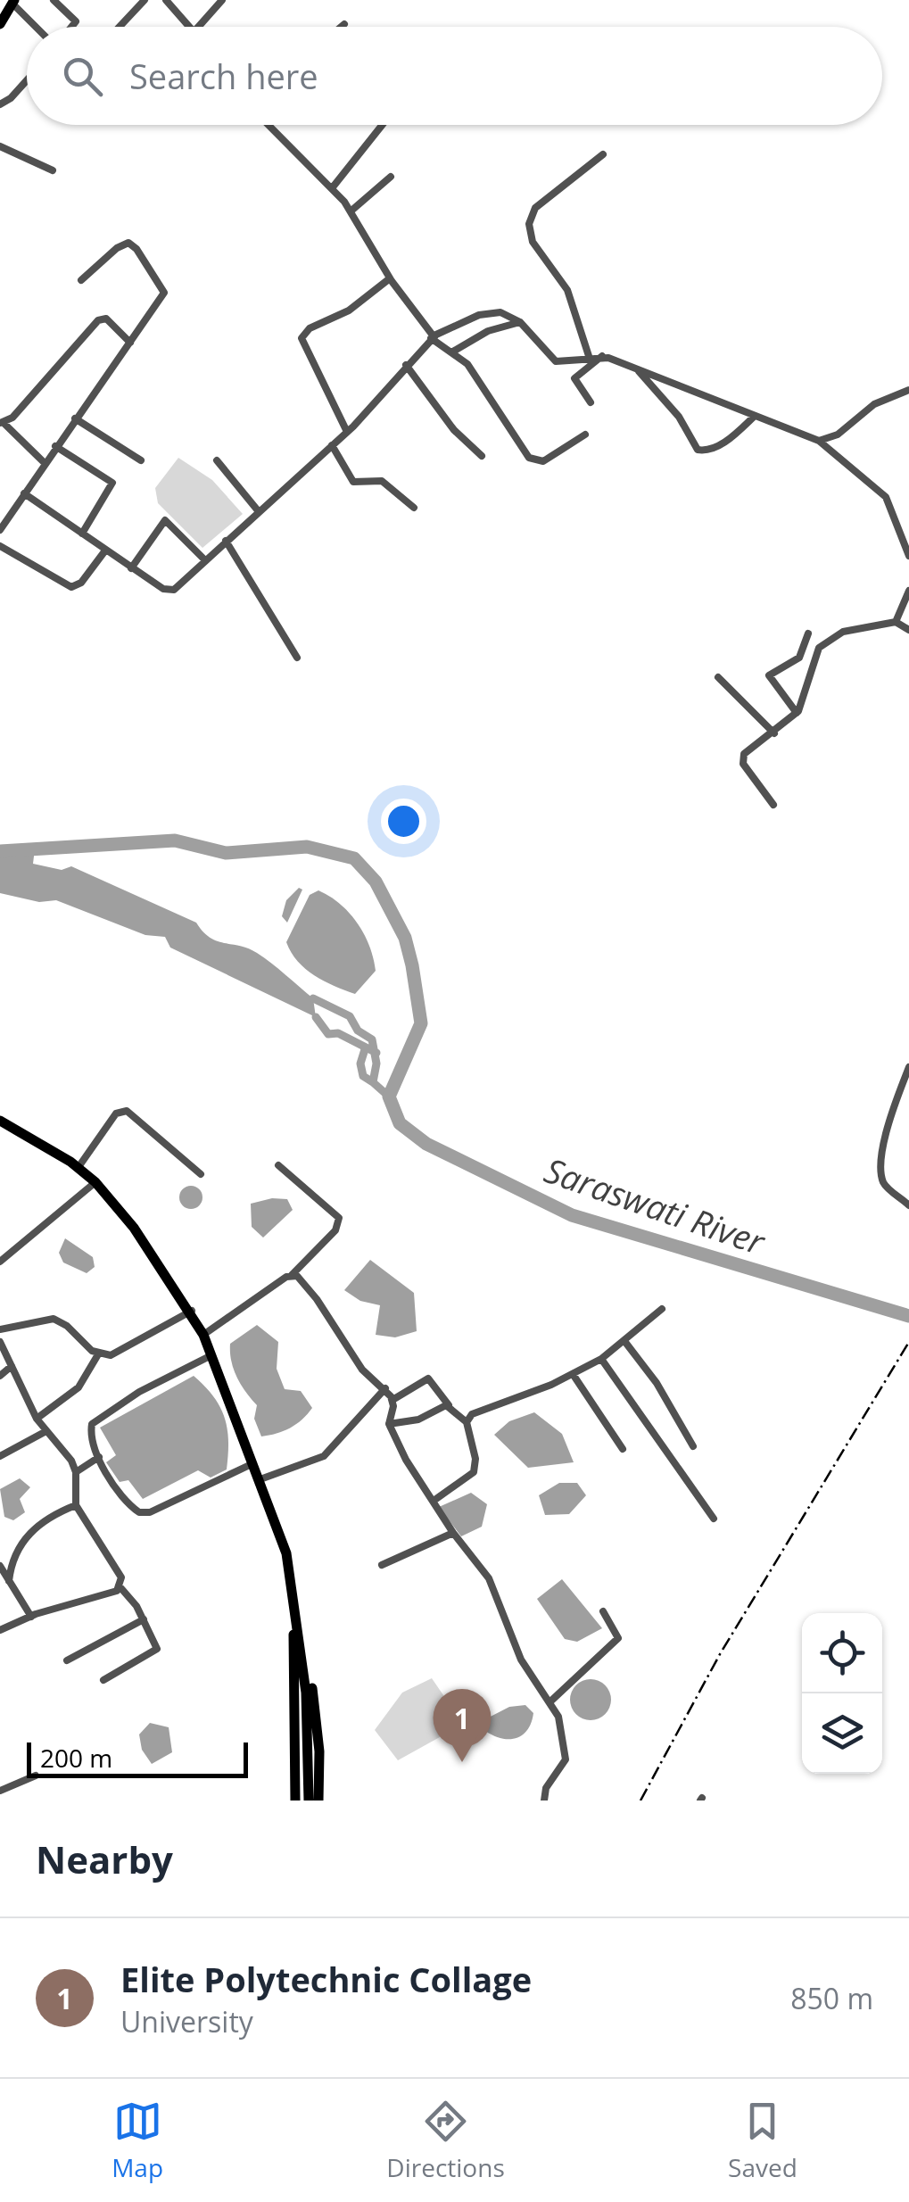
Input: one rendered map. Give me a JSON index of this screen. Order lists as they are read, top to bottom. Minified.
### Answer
{"water":["Saraswati River"],"scale_bar":"200 m","page":{"search":"Search here","pins":"1","scale":"200 m","heading":"Nearby","list":[{"mark":"1","name":"Elite Polytechnic Collage","note":"University","value":"850 m"}],"nav":["Map","Directions","Saved"]}}
